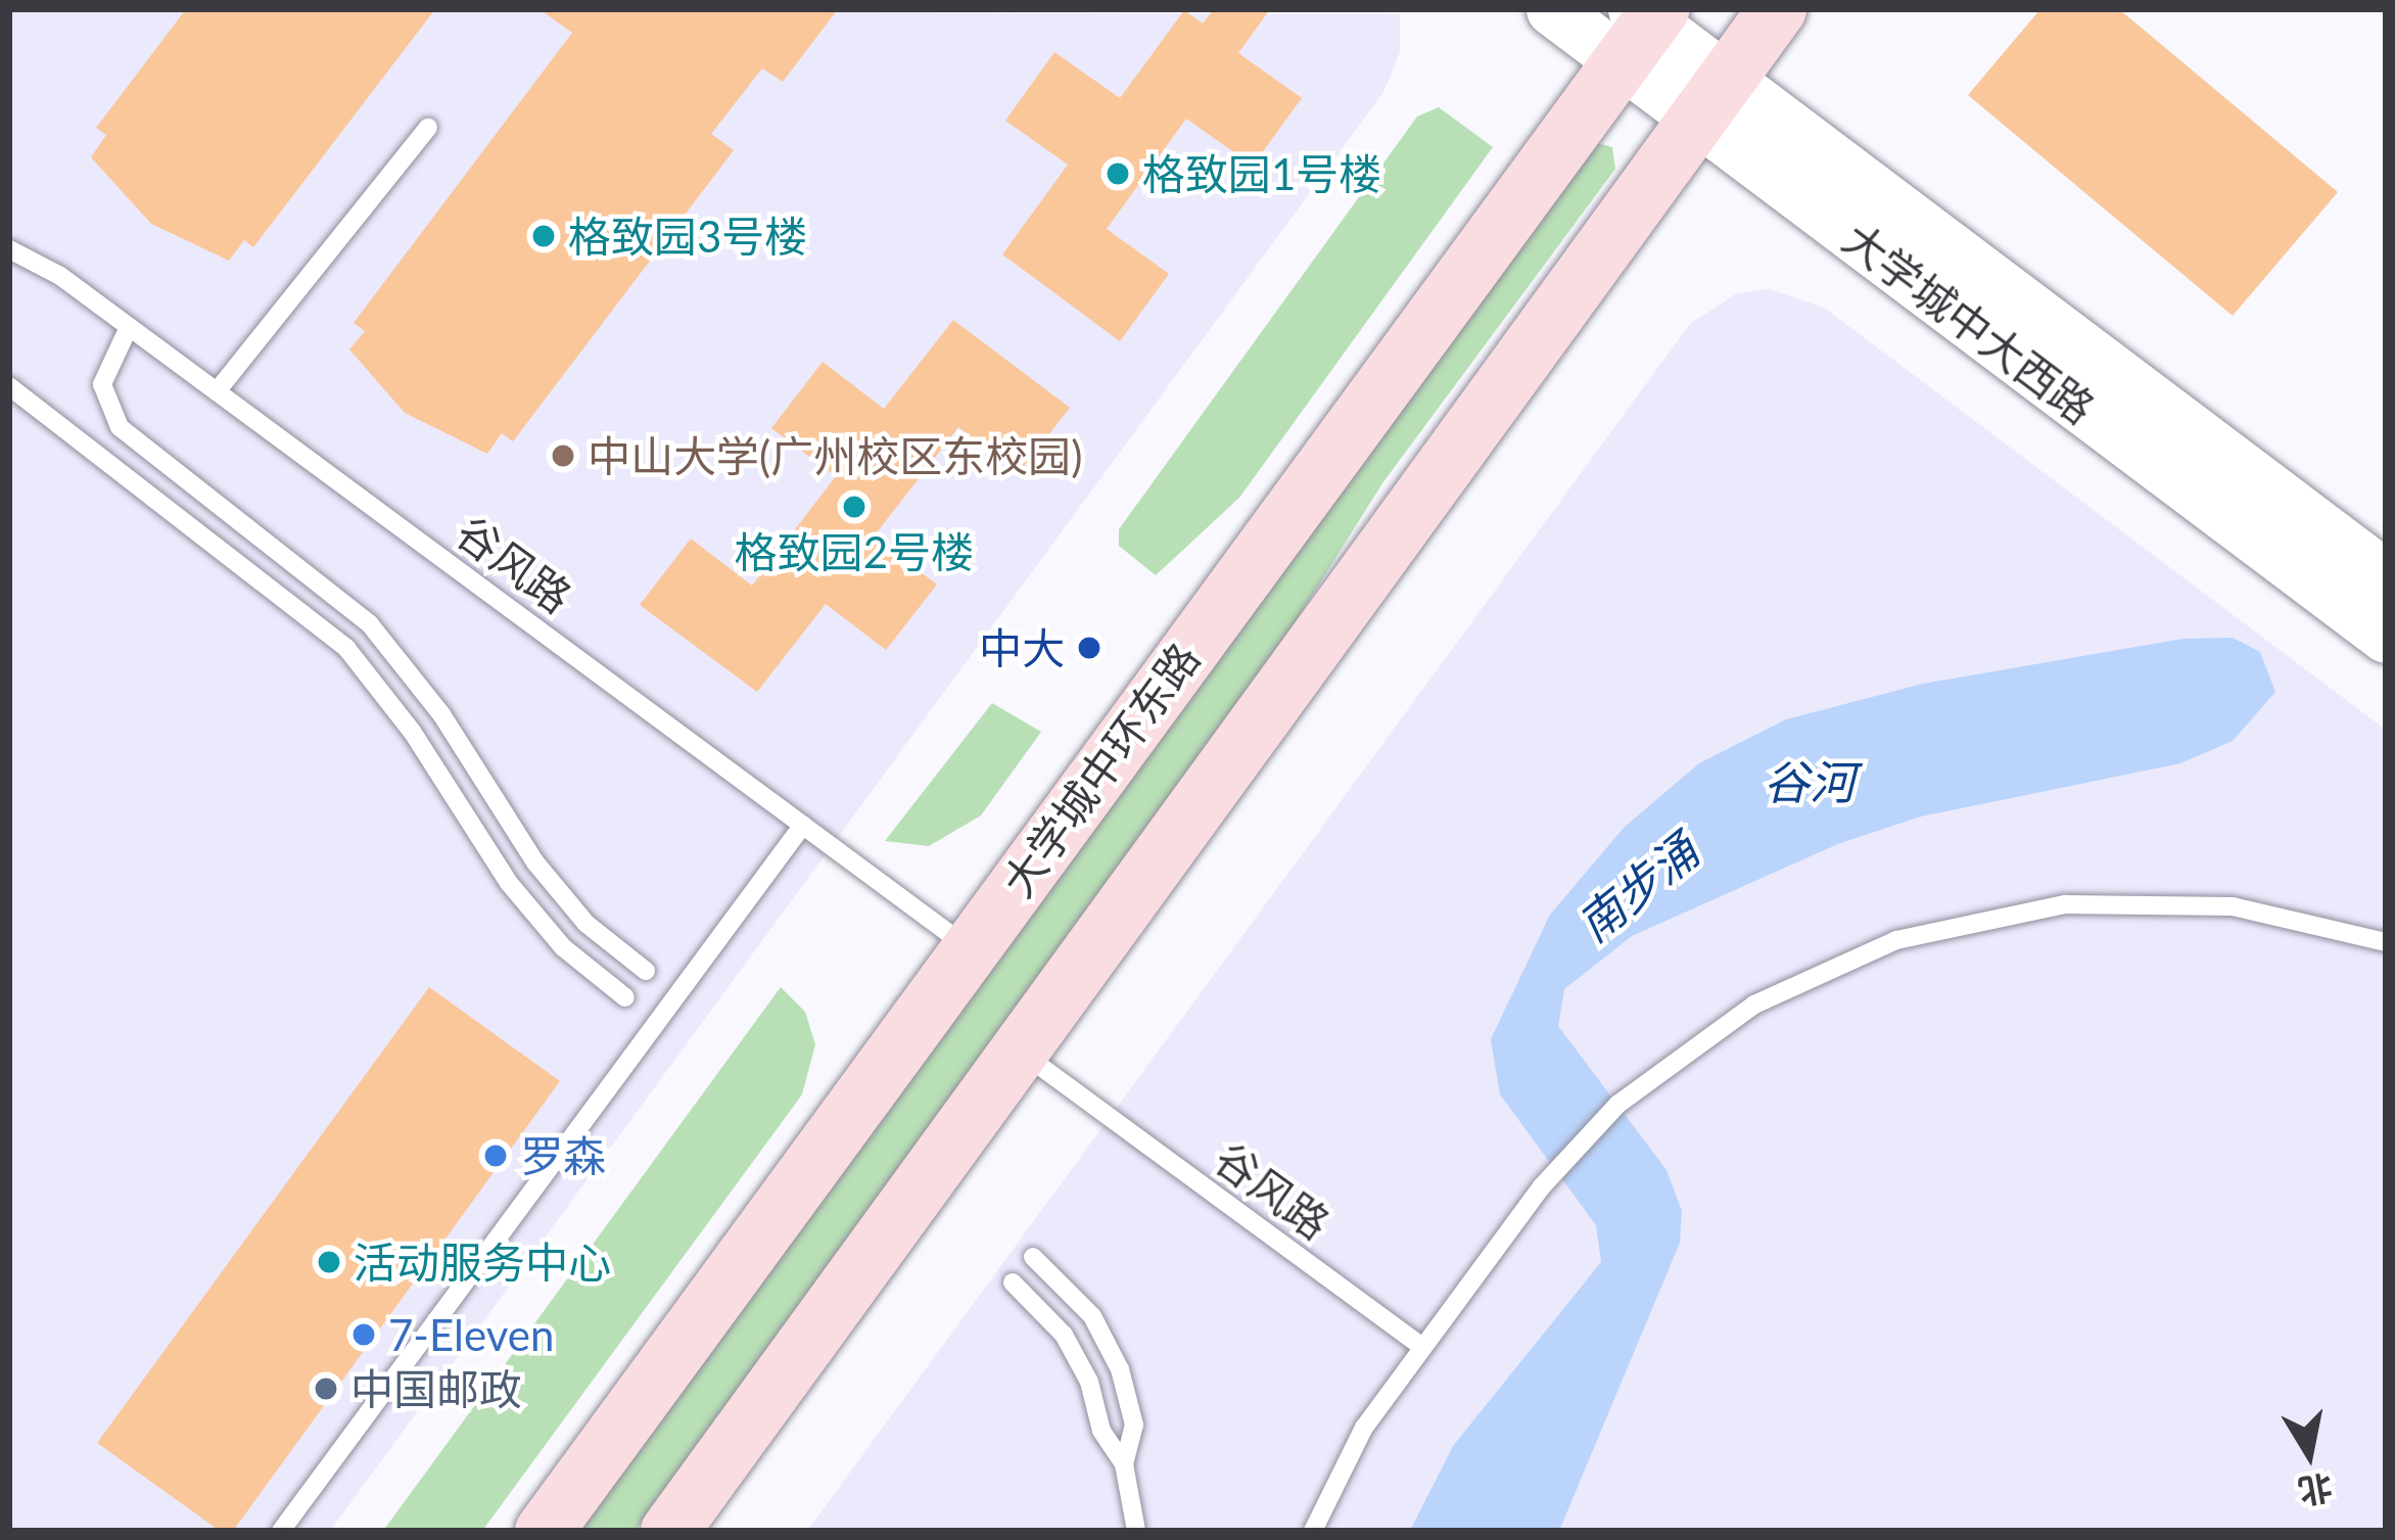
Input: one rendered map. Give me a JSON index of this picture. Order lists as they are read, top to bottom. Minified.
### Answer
{"streets":{"main road":["大学城中大西路","大学城中环东路"],"lane":["谷风路"]},"crossings":[["大学城中大西路","大学城中环东路"],["谷风路","大学城中环东路"]],"water":["谷河","南步涌"],"places":["格致园1号楼","格致园3号楼","中山大学(广州校区东校园)","格致园2号楼","中大","罗森","活动服务中心","7-Eleven","中国邮政"],"north":"bottom"}
